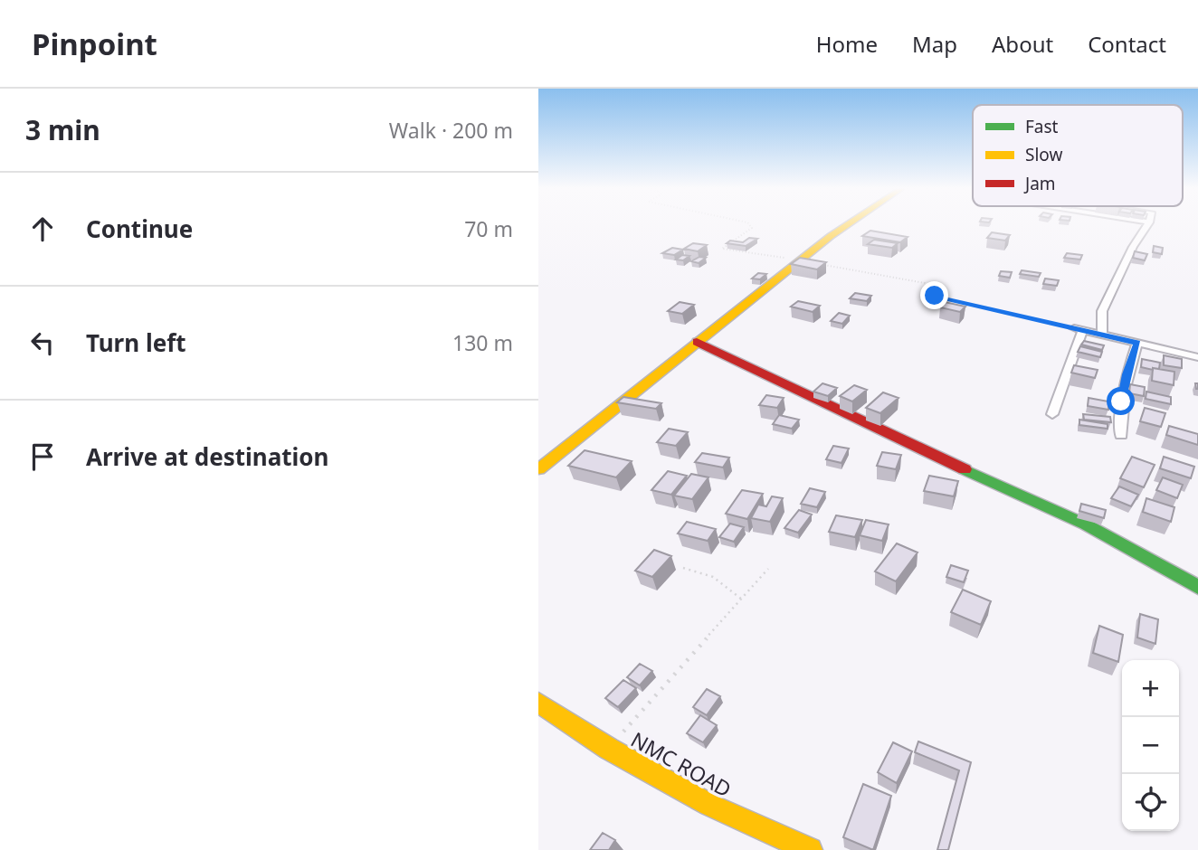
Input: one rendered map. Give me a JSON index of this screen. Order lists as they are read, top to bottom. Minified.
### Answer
{"streets":{"street":["NMC ROAD"]},"legend":["Fast","Slow","Jam"],"page":{"header":"Pinpoint","nav":["Home","Map","About","Contact"],"heading":["3 min","Walk · 200 m"],"list":[["Continue","70 m"],["Turn left","130 m"],"Arrive at destination"],"map_buttons":["+","−"]}}
